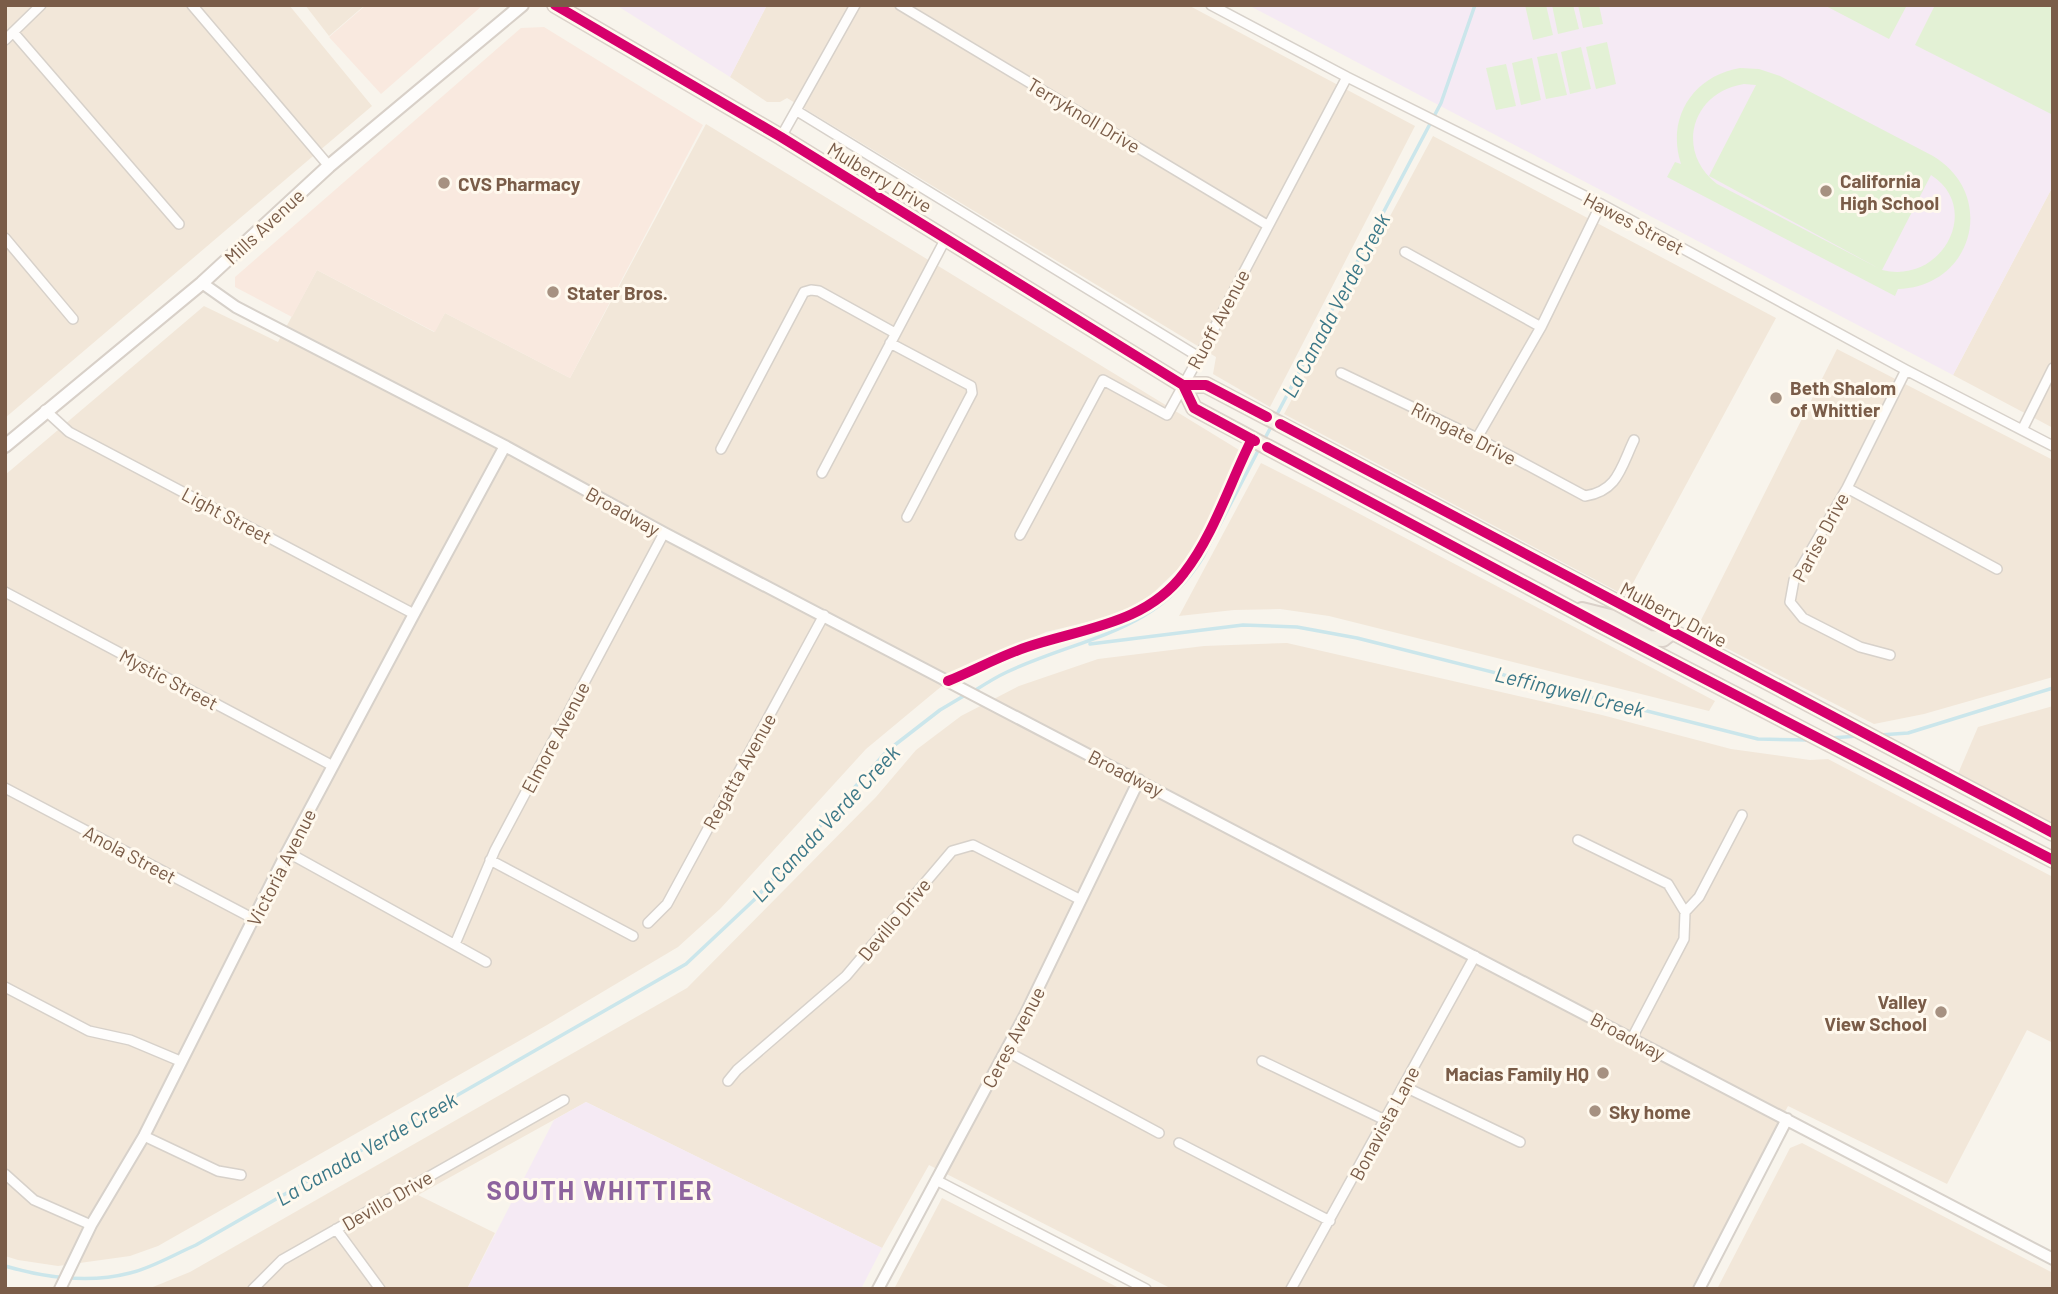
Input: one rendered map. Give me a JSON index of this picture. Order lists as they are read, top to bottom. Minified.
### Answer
{"streets":{"main road":["Mulberry Drive","Mills Avenue"],"street":["Terryknoll Drive","Hawes Street","Ruoff Avenue","Rimgate Drive","Broadway","Light Street","Parise Drive","Mystic Street","Elmore Avenue","Regatta Avenue","Anola Street","Victoria Avenue","Devillo Drive","Ceres Avenue","Bonavista Lane"]},"crossings":[["Terryknoll Drive","Ruoff Avenue"],["Mulberry Drive","Ruoff Avenue"],["Hawes Street","Ruoff Avenue"],["Hawes Street","Parise Drive"],["Mills Avenue","Broadway"],["Mills Avenue","Light Street"],["Broadway","Elmore Avenue"],["Broadway","Regatta Avenue"],["Broadway","Victoria Avenue"],["Broadway","Ceres Avenue"],["Broadway","Bonavista Lane"],["Light Street","Victoria Avenue"],["Mystic Street","Victoria Avenue"],["Anola Street","Victoria Avenue"],["Devillo Drive","Ceres Avenue"]],"districts":["SOUTH WHITTIER"],"water":["La Canada Verde Creek","Leffingwell Creek"],"places":["CVS Pharmacy","California High School","Stater Bros.","Beth Shalom of Whittier","Valley View School","Macias Family HQ","Sky home"]}
